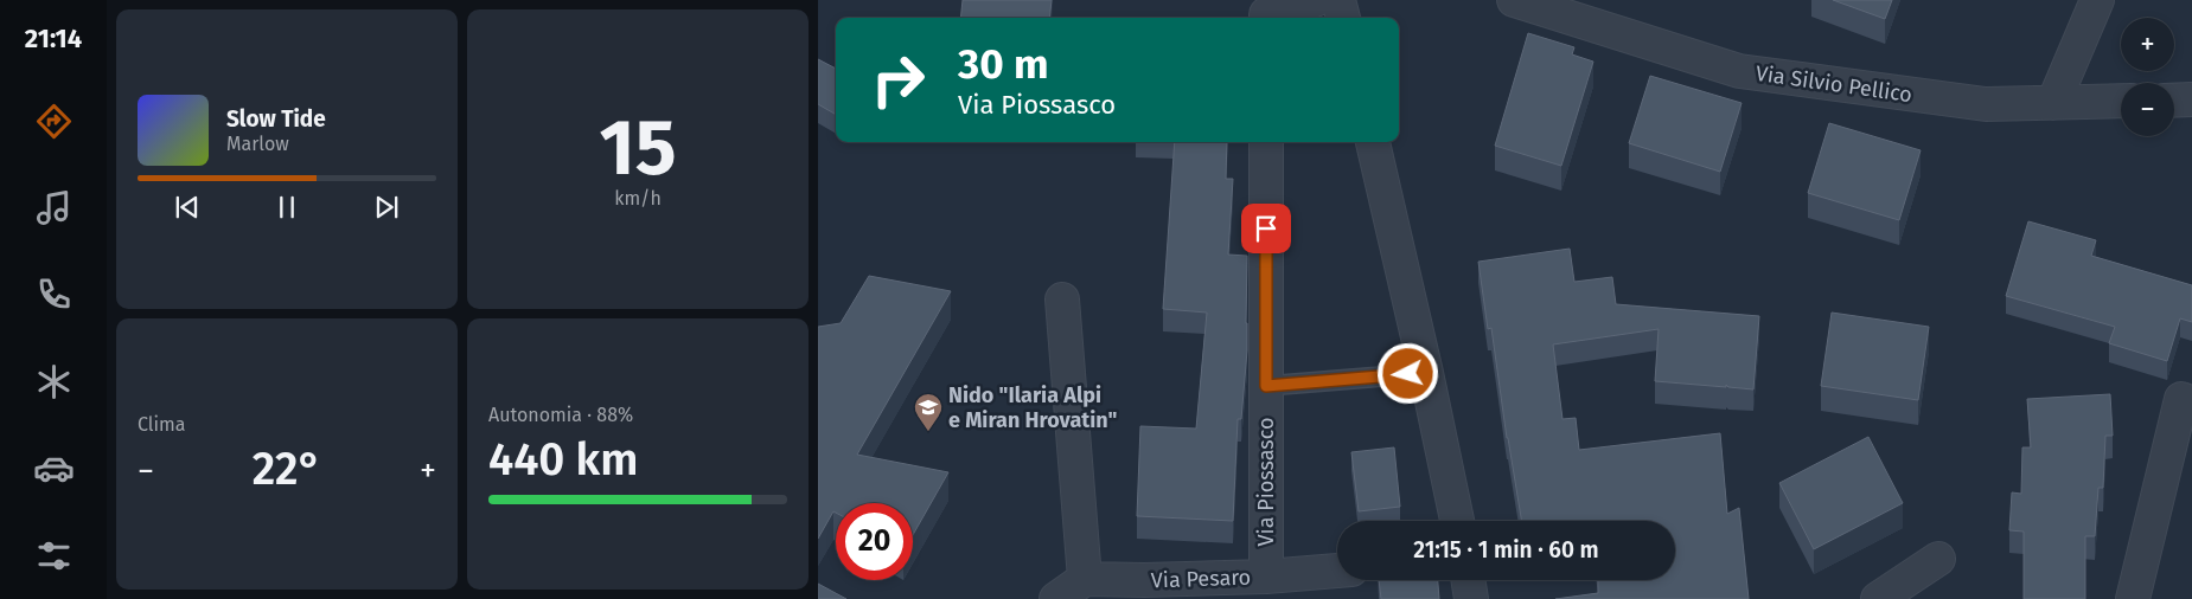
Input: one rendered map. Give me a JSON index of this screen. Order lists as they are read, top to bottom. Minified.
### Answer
{"streets":{"street":["Via Silvio Pellico","Via Piossasco","Via Pesaro"]},"crossings":[["Via Piossasco","Via Pesaro"]],"places":{"school or university":["Nido \"Ilaria Alpi e Miran Hrovatin\""]},"page":{"tabs":"21:14","tile":[["15","km/h"],"Clima",["Autonomia · 88%","440 km"]],"map_buttons":["+","−"],"turn":["30 m","Via Piossasco"],"song":["Slow Tide","Marlow"],"heat":["−","22°","+"],"limit":"20","trip":"21:15 · 1 min · 60 m"}}
